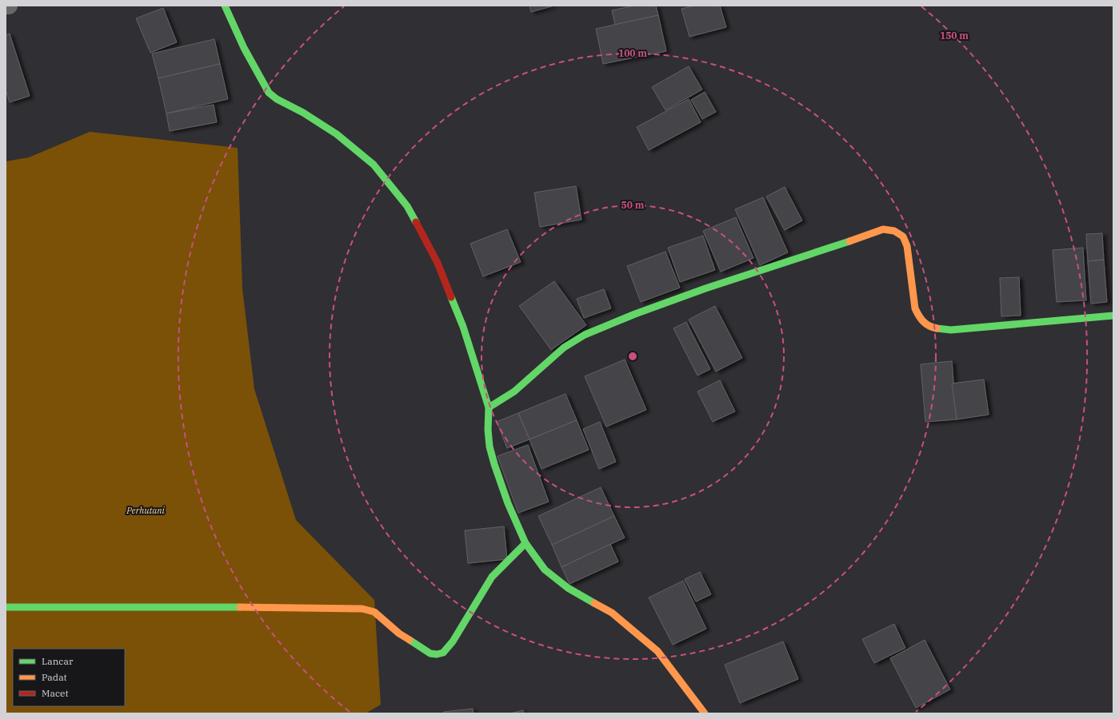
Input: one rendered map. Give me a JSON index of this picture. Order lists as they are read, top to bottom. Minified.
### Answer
{"parks":["Perhutani"],"legend":["Lancar","Padat","Macet"],"rings":["150 m","100 m","50 m"]}
